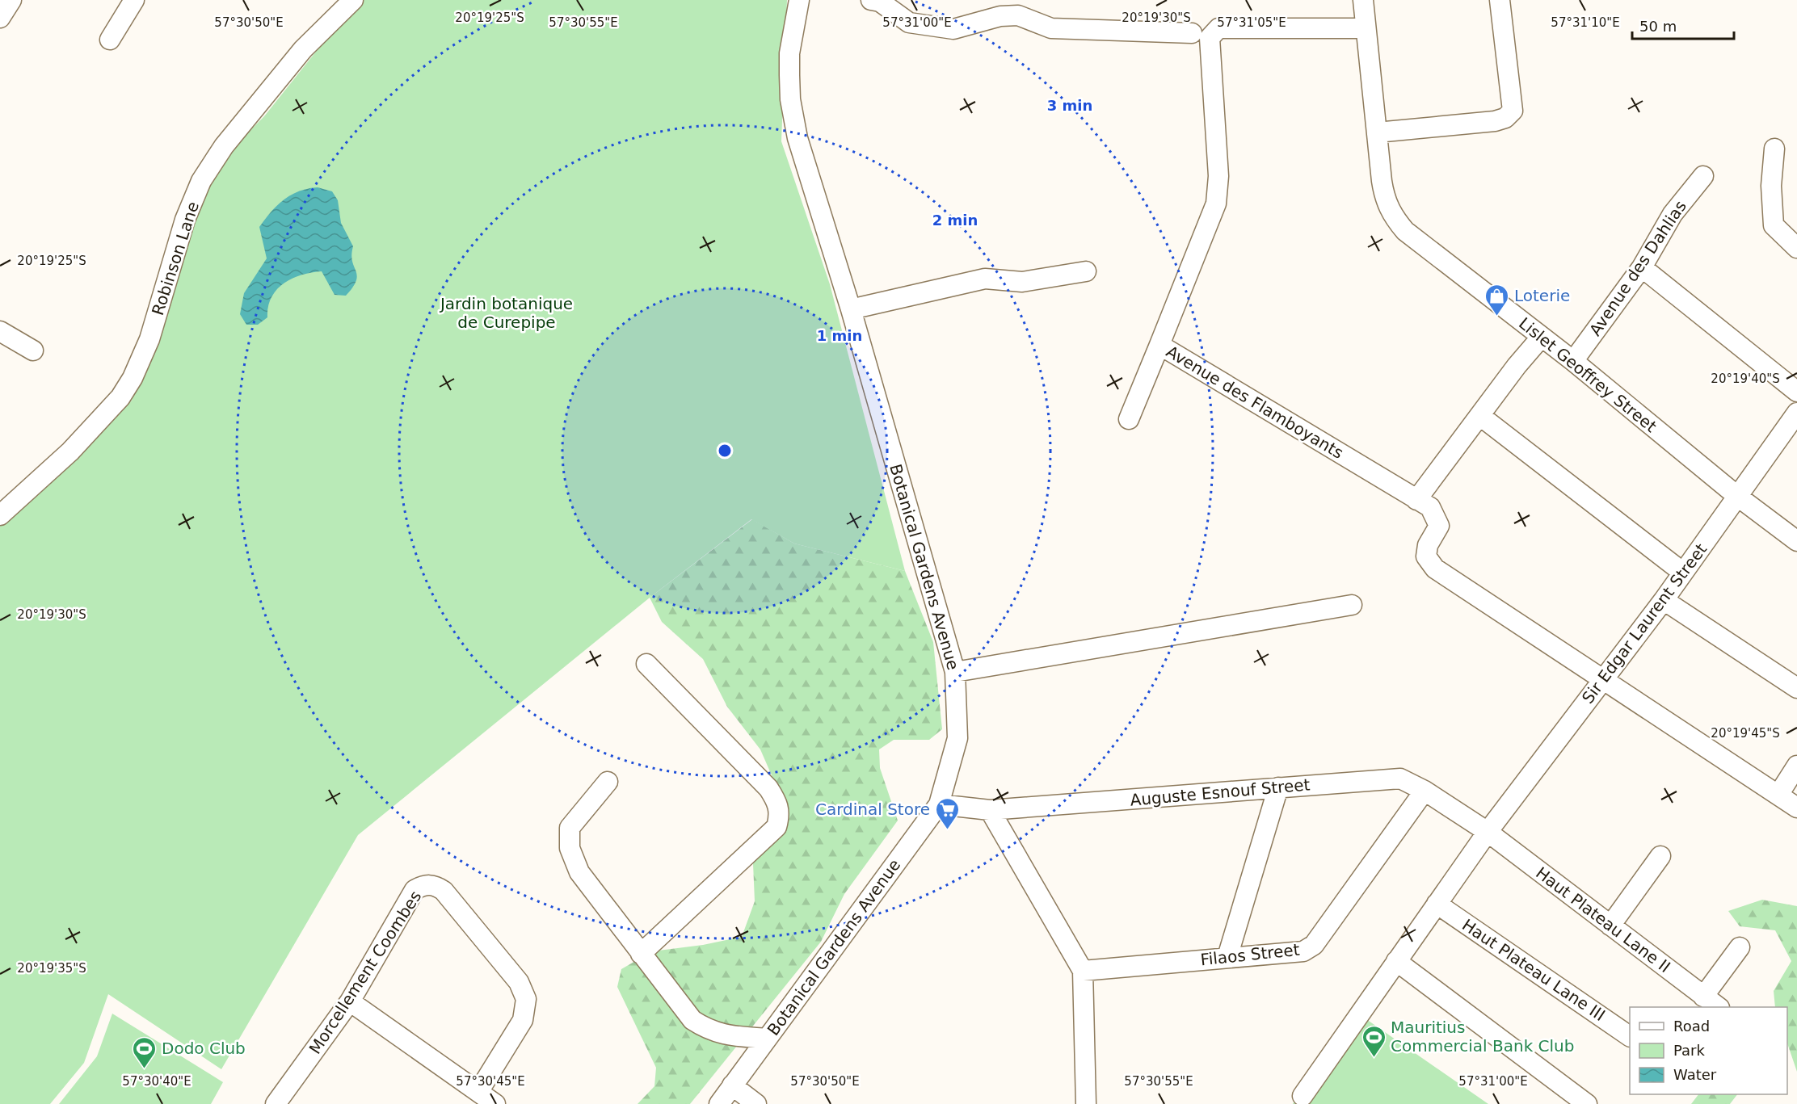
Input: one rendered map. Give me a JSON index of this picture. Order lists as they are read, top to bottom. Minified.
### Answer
{"streets":{"street":["Robinson Lane","Avenue des Dahlias","Lislet Geoffrey Street","Avenue des Flamboyants","Botanical Gardens Avenue","Sir Edgar Laurent Street","Auguste Esnouf Street","Haut Plateau Lane II","Filaos Street","Haut Plateau Lane III","Morcellement Coombes"]},"crossings":[["Avenue des Dahlias","Lislet Geoffrey Street"],["Lislet Geoffrey Street","Avenue des Flamboyants"],["Lislet Geoffrey Street","Sir Edgar Laurent Street"],["Avenue des Flamboyants","Sir Edgar Laurent Street"],["Botanical Gardens Avenue","Auguste Esnouf Street"],["Sir Edgar Laurent Street","Auguste Esnouf Street"],["Sir Edgar Laurent Street","Haut Plateau Lane II"],["Sir Edgar Laurent Street","Haut Plateau Lane III"],["Auguste Esnouf Street","Haut Plateau Lane II"],["Auguste Esnouf Street","Filaos Street"]],"parks":["Jardin botanique de Curepipe"],"places":{"shop":["Loterie"],"supermarket":["Cardinal Store"],"sports":["Mauritius Commercial Bank Club","Dodo Club"]},"legend":["Road","Park","Water"],"scale_bar":"50 m","coordinates":["20°19'25\"S","20°19'30\"S","57°30'50\"E","57°30'55\"E","57°31'00\"E","57°31'05\"E","57°31'10\"E","20°19'40\"S","20°19'45\"S","20°19'35\"S","57°30'40\"E","57°30'45\"E"],"rings":["3 min","2 min","1 min"]}
